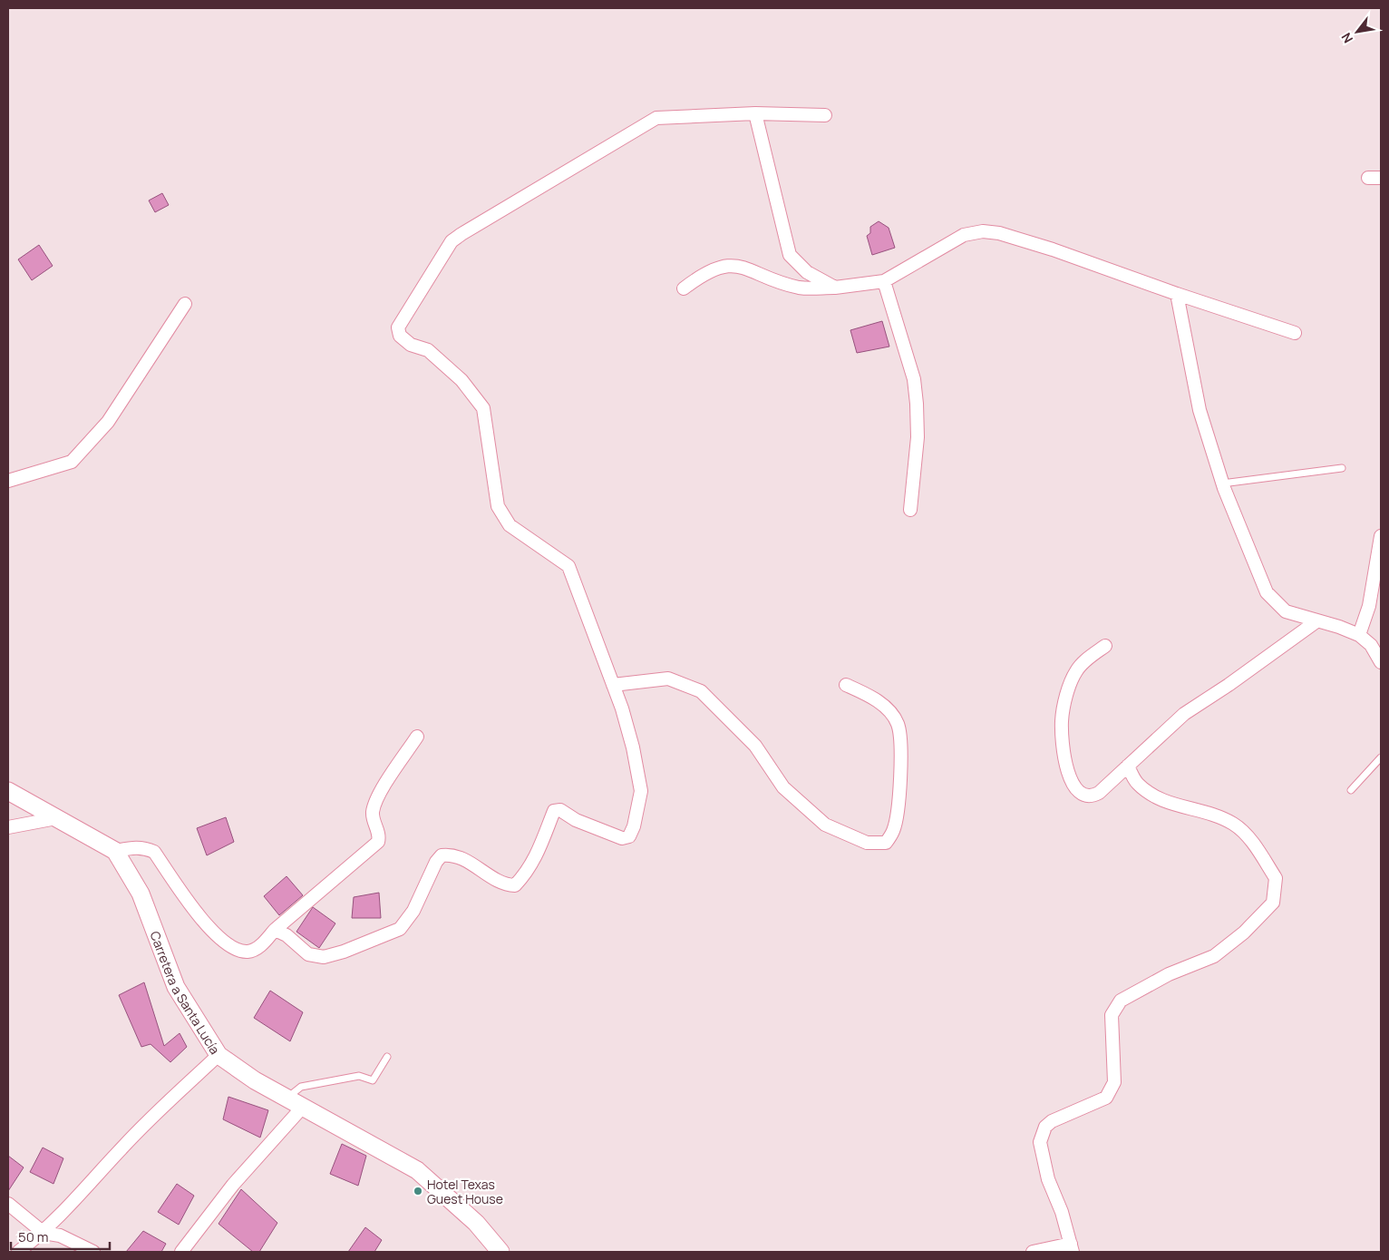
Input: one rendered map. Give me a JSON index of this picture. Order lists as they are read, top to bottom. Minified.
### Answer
{"streets":{"main road":["Carretera a Santa Lucía"]},"places":["Hotel Texas Guest House"],"scale_bar":"50 m","north":"bottom left"}
